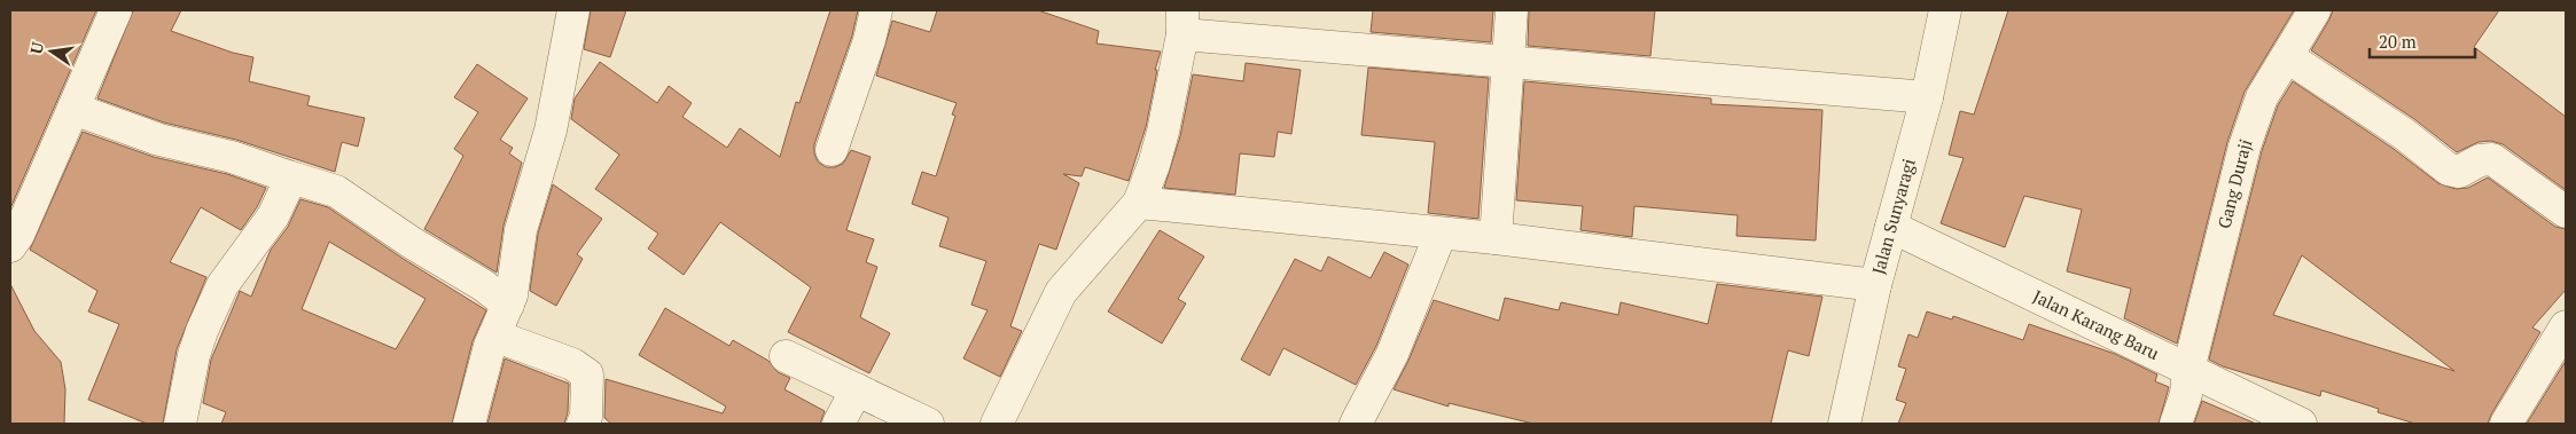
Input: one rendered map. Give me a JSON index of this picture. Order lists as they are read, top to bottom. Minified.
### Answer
{"streets":{"street":["Gang Duraji","Jalan Sunyaragi","Jalan Karang Baru"]},"crossings":[["Gang Duraji","Jalan Karang Baru"],["Jalan Sunyaragi","Jalan Karang Baru"]],"scale_bar":"20 m","north":"left"}
